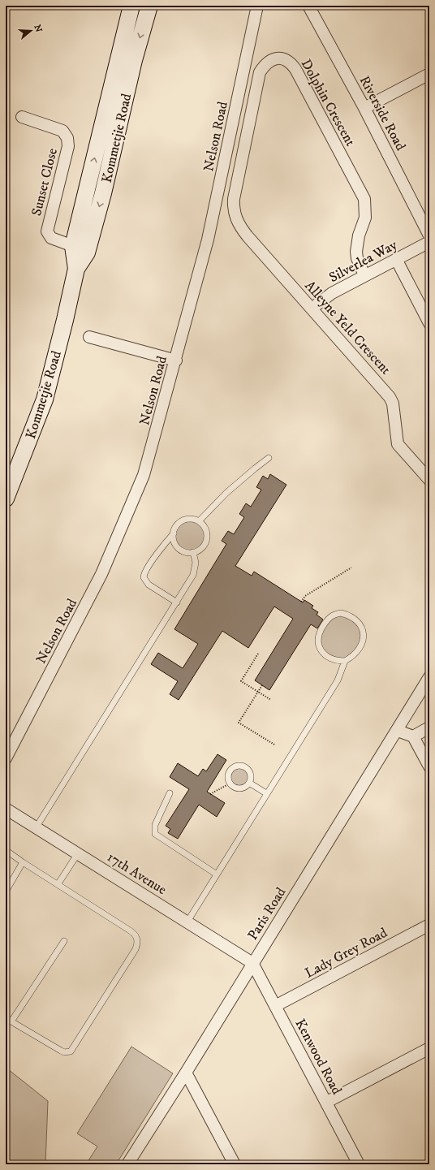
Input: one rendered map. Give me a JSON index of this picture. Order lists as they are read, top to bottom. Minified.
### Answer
{"streets":{"main road":["Kommetjie Road"],"street":["Dolphin Crescent","Riverside Road","Nelson Road","Sunset Close","Silverlea Way","Alleyne Yeld Crescent","17th Avenue","Paris Road","Lady Grey Road","Kenwood Road"]},"crossings":[["Dolphin Crescent","Silverlea Way"],["Dolphin Crescent","Alleyne Yeld Crescent"],["Kommetjie Road","Sunset Close"],["Silverlea Way","Alleyne Yeld Crescent"],["17th Avenue","Paris Road"],["17th Avenue","Kenwood Road"],["Paris Road","Kenwood Road"],["Lady Grey Road","Kenwood Road"]],"north":"right"}
